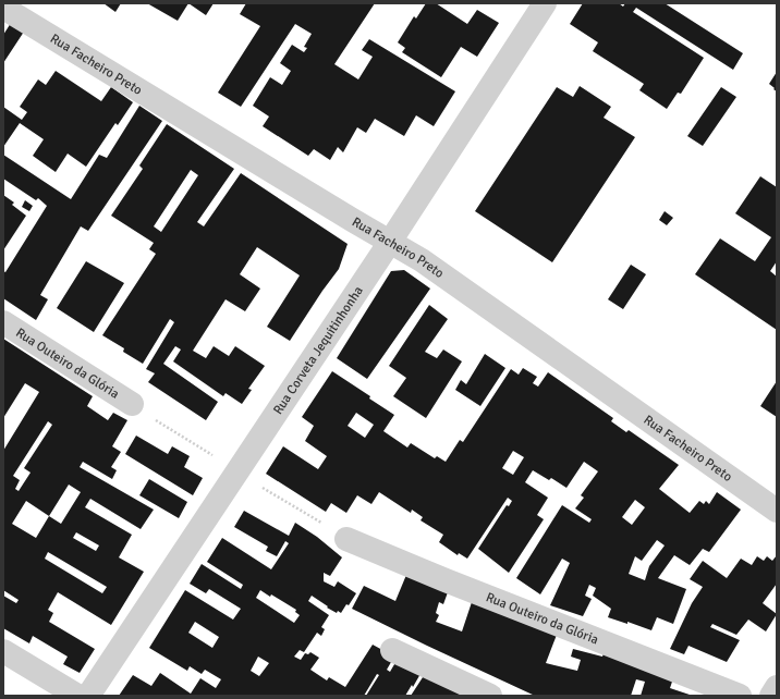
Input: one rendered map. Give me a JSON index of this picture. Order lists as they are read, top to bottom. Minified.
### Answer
{"streets":{"street":["Rua Facheiro Preto","Rua Corveta Jequitinhonha","Rua Outeiro da Glória"]},"crossings":[["Rua Facheiro Preto","Rua Corveta Jequitinhonha"]]}
